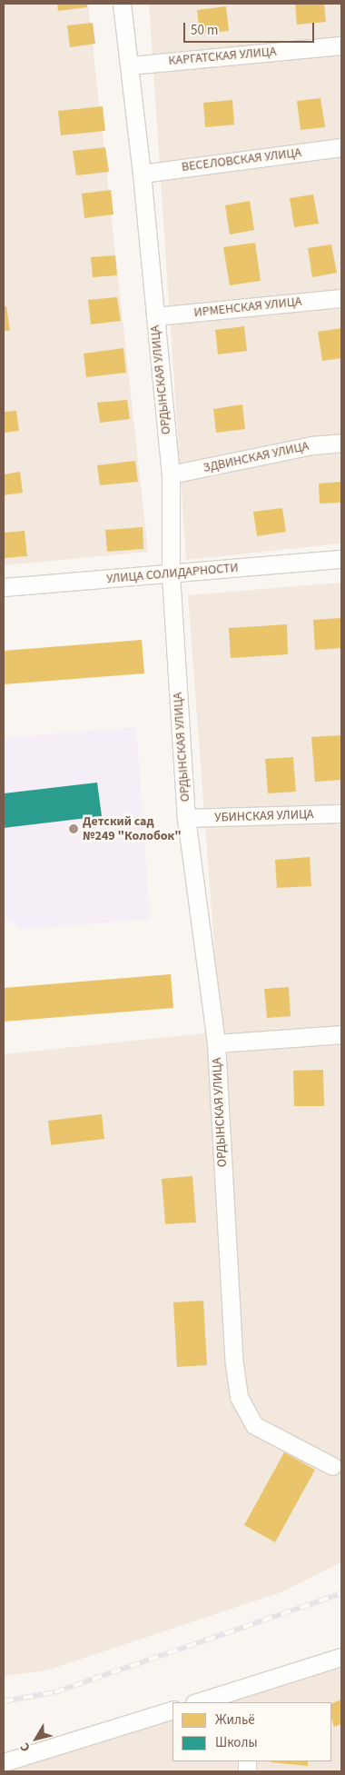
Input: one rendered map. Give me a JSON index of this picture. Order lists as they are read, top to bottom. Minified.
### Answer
{"streets":{"street":["КАРГАТСКАЯ УЛИЦА","ВЕСЕЛОВСКАЯ УЛИЦА","ИРМЕНСКАЯ УЛИЦА","ОРДЫНСКАЯ УЛИЦА","ЗДВИНСКАЯ УЛИЦА","УЛИЦА СОЛИДАРНОСТИ","УБИНСКАЯ УЛИЦА"]},"crossings":[["КАРГАТСКАЯ УЛИЦА","ОРДЫНСКАЯ УЛИЦА"],["ВЕСЕЛОВСКАЯ УЛИЦА","ОРДЫНСКАЯ УЛИЦА"],["ИРМЕНСКАЯ УЛИЦА","ОРДЫНСКАЯ УЛИЦА"],["ОРДЫНСКАЯ УЛИЦА","ЗДВИНСКАЯ УЛИЦА"],["ОРДЫНСКАЯ УЛИЦА","УЛИЦА СОЛИДАРНОСТИ"],["ОРДЫНСКАЯ УЛИЦА","УБИНСКАЯ УЛИЦА"]],"places":["Детский сад №249 \"Колобок\""],"legend":["Жильё","Школы"],"scale_bar":"50 m","north":"bottom left"}
